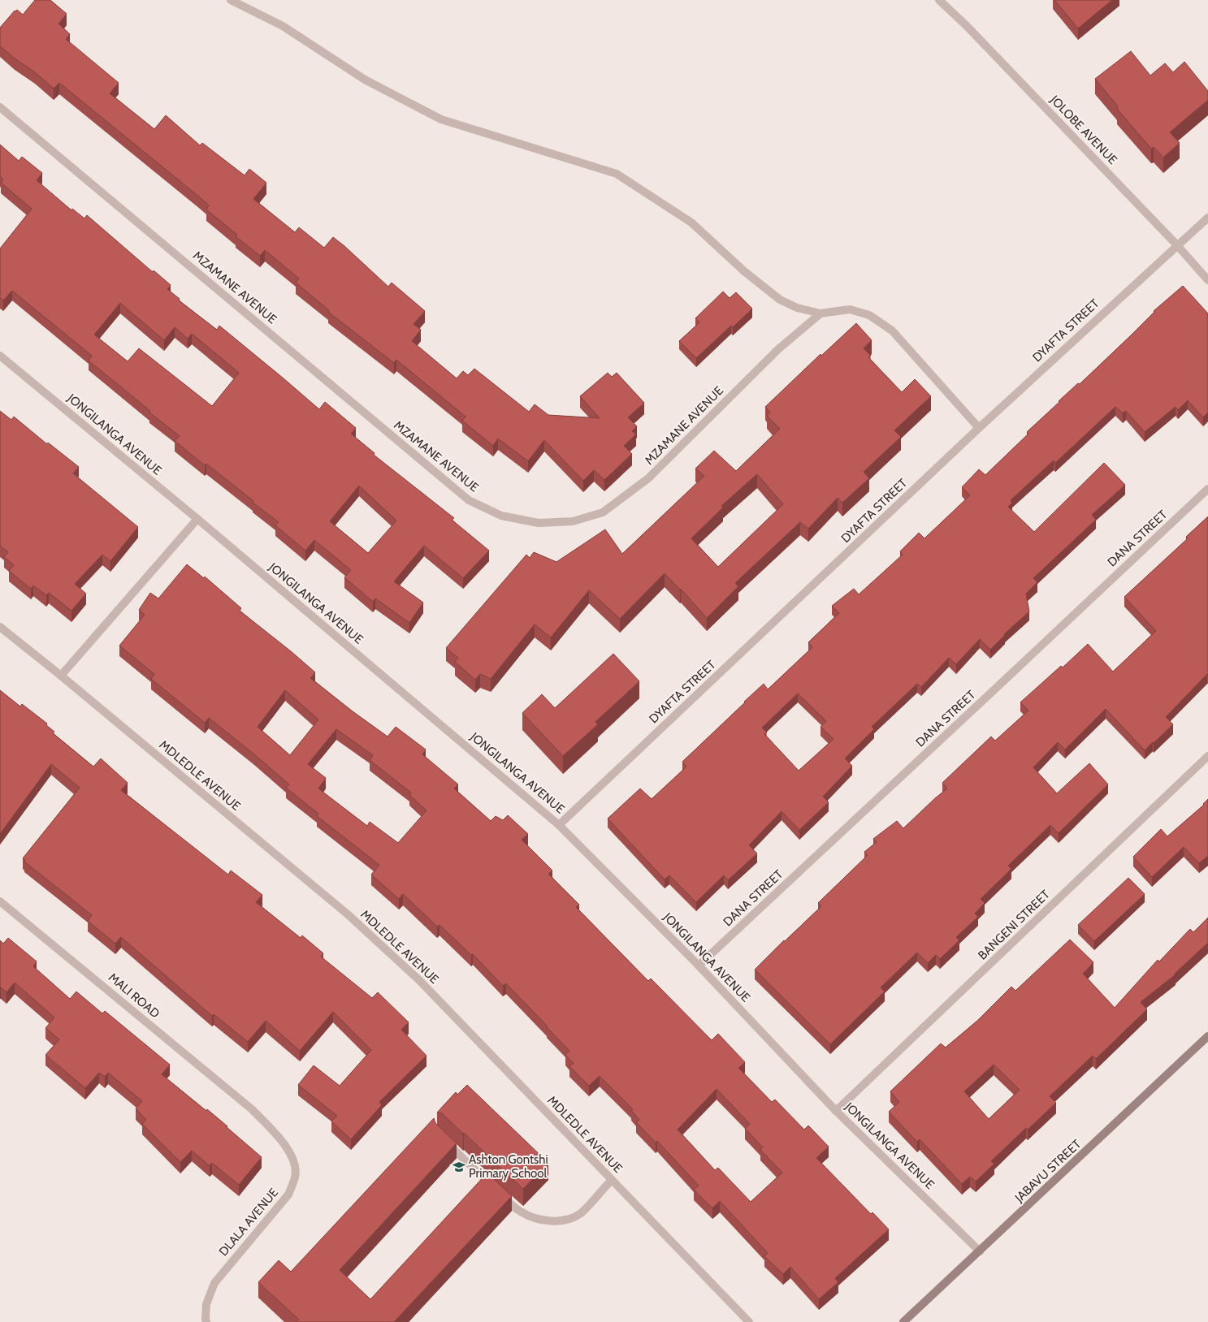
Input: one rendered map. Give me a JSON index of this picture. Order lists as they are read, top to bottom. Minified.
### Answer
{"streets":{"street":["JOLOBE AVENUE","MZAMANE AVENUE","DYAFTA STREET","JONGILANGA AVENUE","DANA STREET","MDLEDLE AVENUE","BANGENI STREET","MALI ROAD","JABAVU STREET","DLALA AVENUE"]},"crossings":[["JOLOBE AVENUE","DYAFTA STREET"],["DYAFTA STREET","JONGILANGA AVENUE"],["JONGILANGA AVENUE","DANA STREET"],["JONGILANGA AVENUE","BANGENI STREET"],["JONGILANGA AVENUE","JABAVU STREET"],["MALI ROAD","DLALA AVENUE"]],"places":{"school or university":["Ashton Gontshi Primary School"]}}
